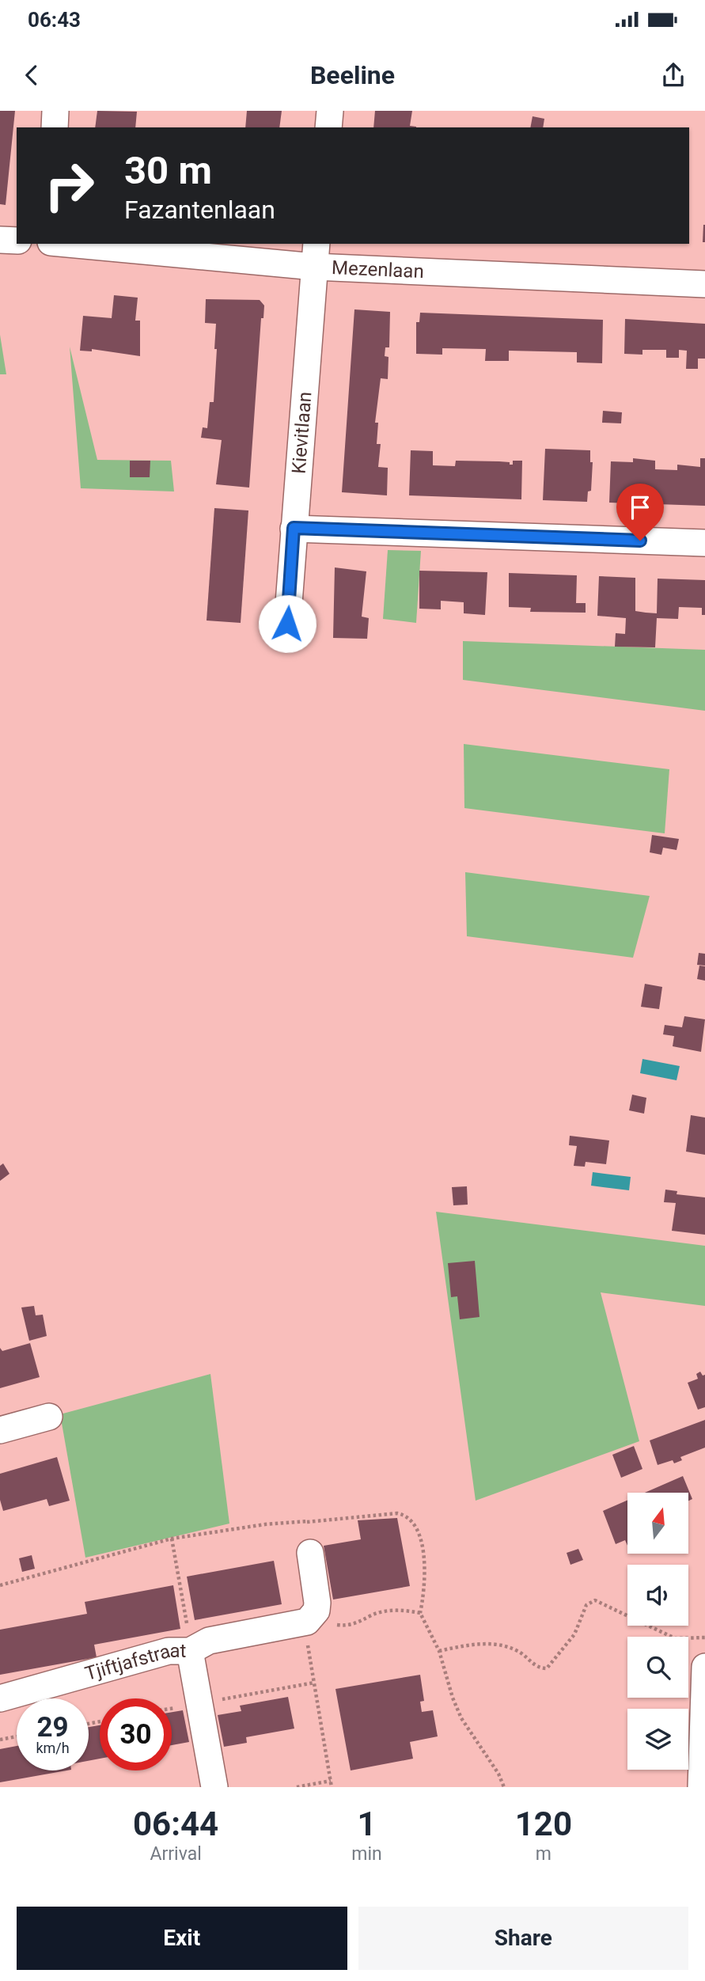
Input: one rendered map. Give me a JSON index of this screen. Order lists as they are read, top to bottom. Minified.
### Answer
{"streets":{"street":["Mezenlaan","Kievitlaan","Tjiftjafstraat"]},"crossings":[["Mezenlaan","Kievitlaan"]],"north":"top","page":{"status":"06:43","header":"Beeline","turn":["30 m","Fazantenlaan"],"speed":"29 km/h","limit":"30","eta":["06:44","Arrival","1","min","120","m"],"buttons":["Exit","Share"]}}
